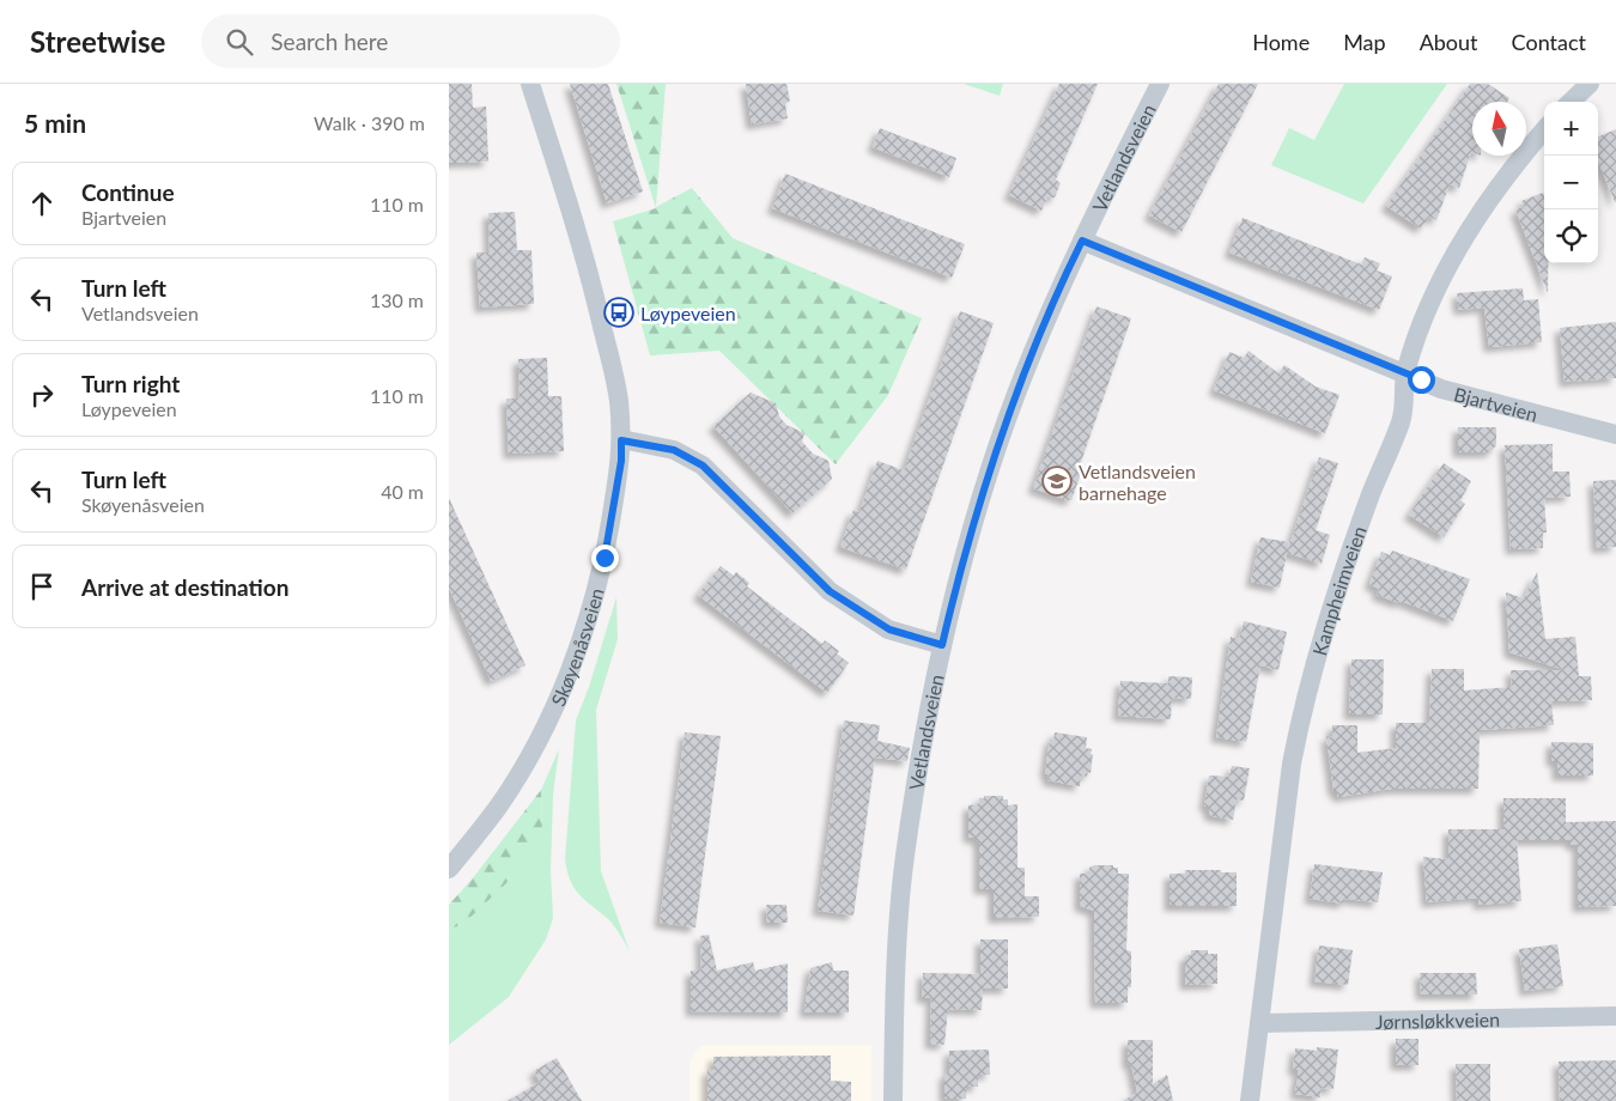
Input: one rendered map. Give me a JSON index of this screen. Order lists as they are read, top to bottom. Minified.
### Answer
{"streets":{"street":["Vetlandsveien","Bjartveien","Kampheimveien","Skøyenåsveien","Jørnsløkkveien"]},"crossings":[["Vetlandsveien","Bjartveien"],["Bjartveien","Kampheimveien"],["Kampheimveien","Jørnsløkkveien"]],"places":{"bus stop":["Løypeveien"],"school or university":["Vetlandsveien barnehage"]},"north":"top","page":{"header":"Streetwise","search":"Search here","nav":["Home","Map","About","Contact"],"heading":["5 min","Walk · 390 m"],"map_buttons":["+","−"],"list":[["Continue","Bjartveien","110 m"],["Turn left","Vetlandsveien","130 m"],["Turn right","Løypeveien","110 m"],["Turn left","Skøyenåsveien","40 m"],"Arrive at destination"]}}
